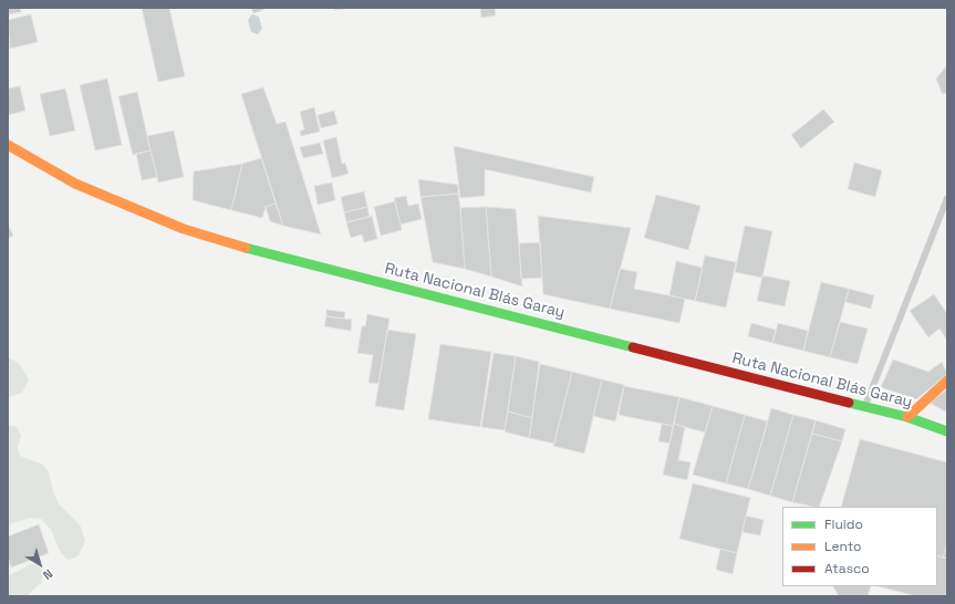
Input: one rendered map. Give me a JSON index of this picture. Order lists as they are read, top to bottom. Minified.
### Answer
{"streets":{"main road":["Ruta Nacional Blás Garay"]},"legend":["Fluido","Lento","Atasco"],"north":"bottom right"}
